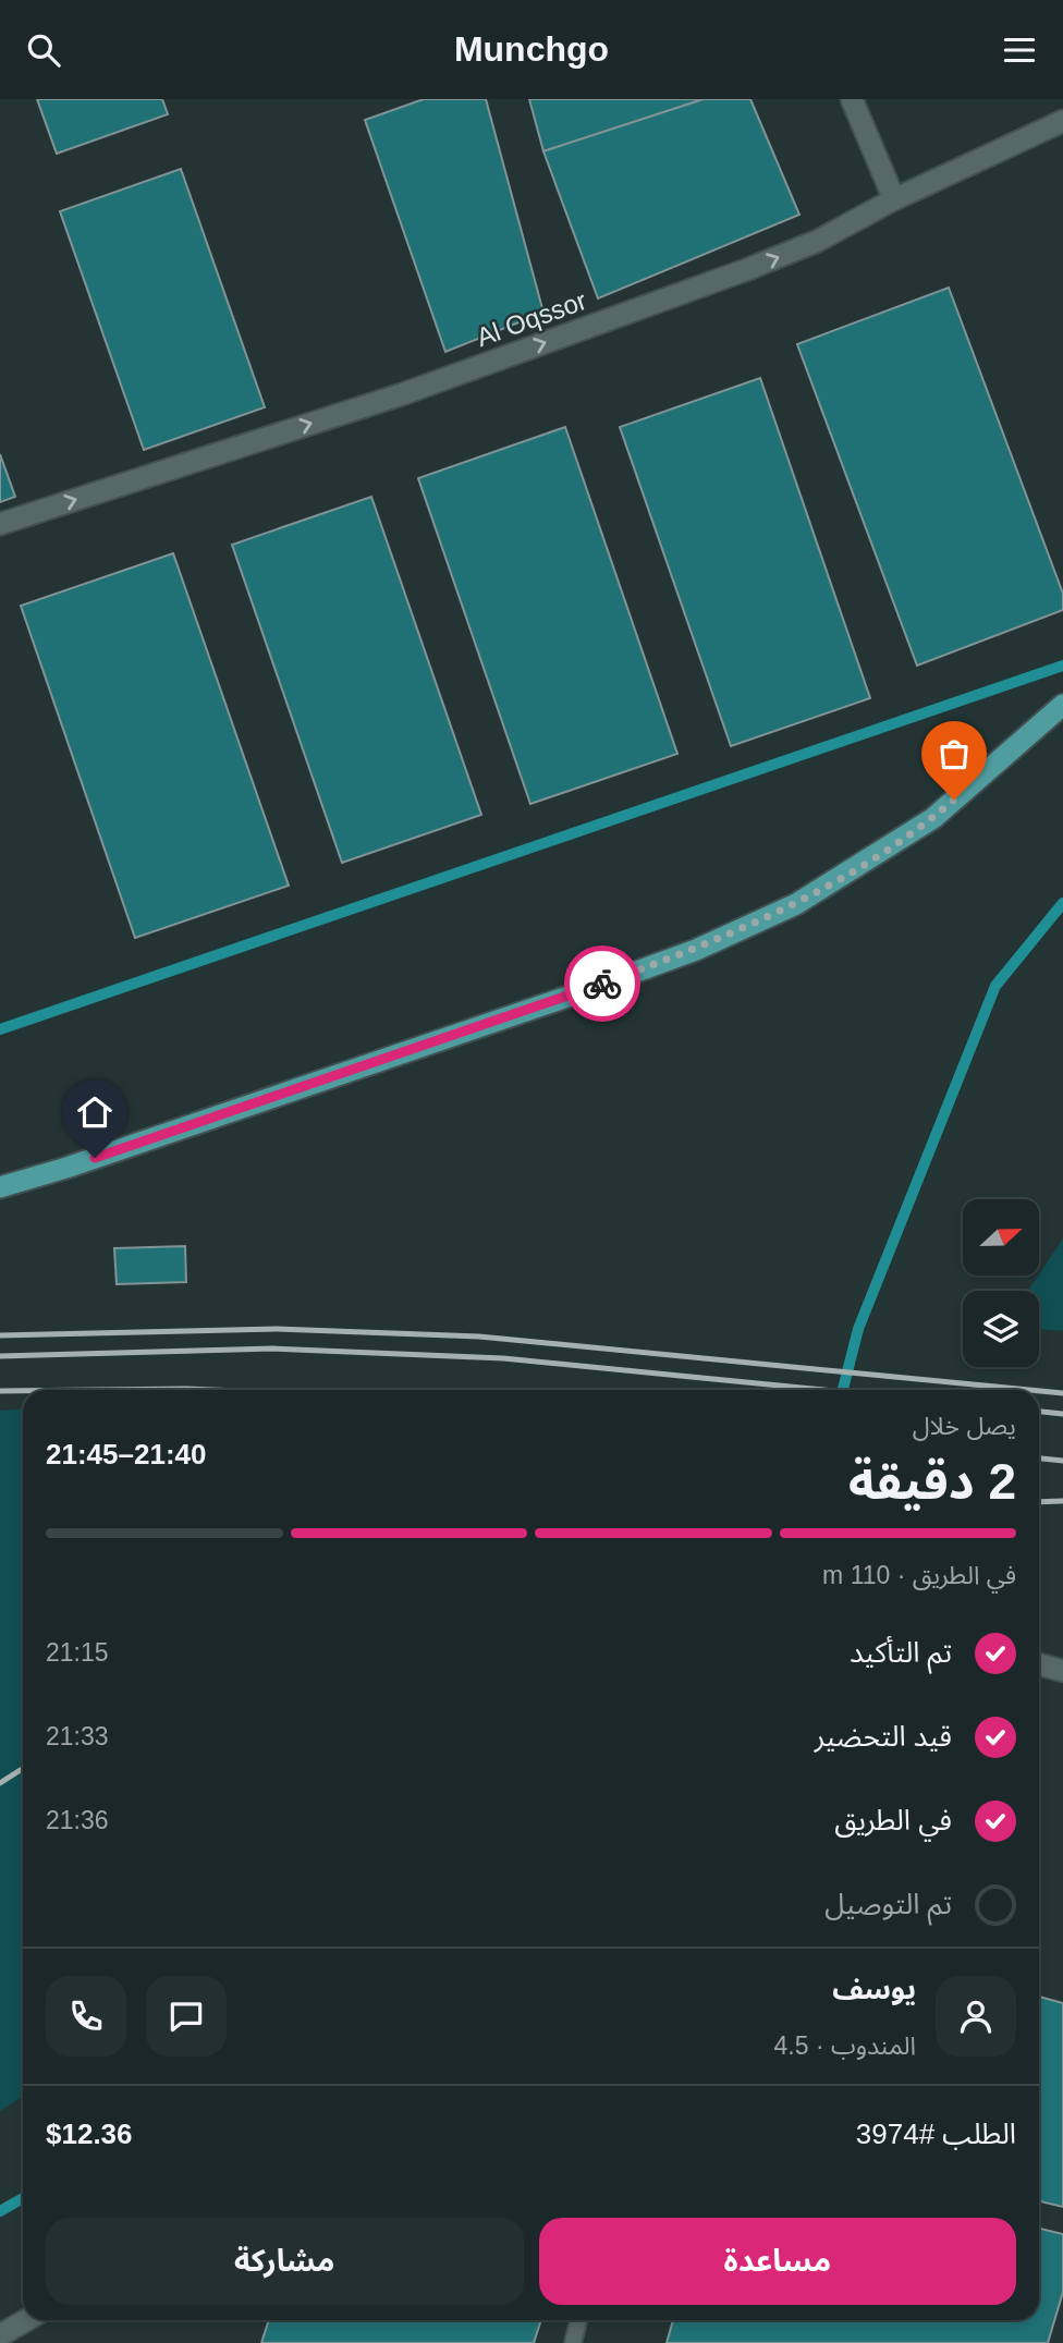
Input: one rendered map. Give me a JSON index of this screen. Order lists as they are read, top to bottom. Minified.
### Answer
{"streets":{"street":["Al Oqssor"]},"one_way":["Al Oqssor"],"north":"right","page":{"header":"Munchgo","heading":["2 دقيقة","يصل خلال","21:40–21:45"],"panel":["يوسف","المندوب · 4.5","الطلب #3974","$12.36"],"bar":"في الطريق · 110 m","list":[["تم التأكيد","21:15"],["قيد التحضير","21:33"],["في الطريق","21:36"],"تم التوصيل"],"buttons":["مساعدة","مشاركة"]}}
